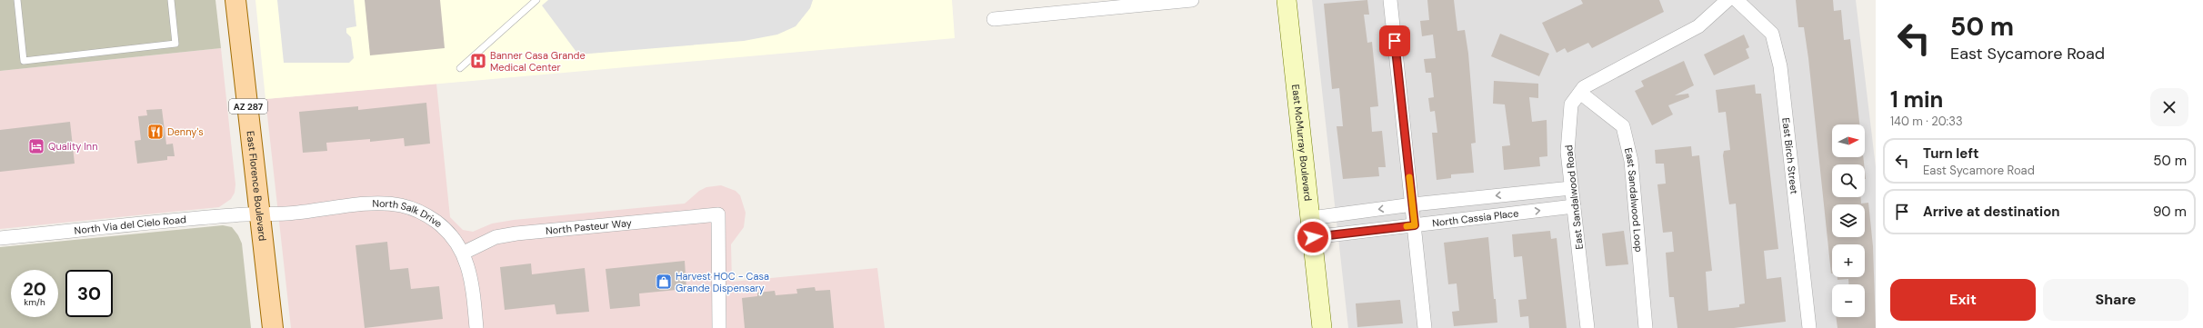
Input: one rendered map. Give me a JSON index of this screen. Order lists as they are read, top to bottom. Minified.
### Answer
{"streets":{"main road":["AZ 287","East Florence Boulevard"],"street":["East McMurray Boulevard","East Birch Street","East Sandalwood Road","East Sandalwood Loop","North Salk Drive","North Cassia Place","North Via del Cielo Road","North Pasteur Way"]},"crossings":[["East McMurray Boulevard","North Cassia Place"],["East Florence Boulevard","North Salk Drive"],["East Florence Boulevard","North Via del Cielo Road"],["East Sandalwood Road","East Sandalwood Loop"],["East Sandalwood Road","North Cassia Place"],["North Salk Drive","North Via del Cielo Road"],["North Salk Drive","North Pasteur Way"]],"places":{"hospital":["Banner Casa Grande Medical Center"],"restaurant":["Denny's"],"hotel":["Quality Inn"],"shop":["Harvest HOC - Casa Grande Dispensary"]},"north":"right","page":{"turn":["50 m","East Sycamore Road"],"heading":["1 min","140 m · 20:33"],"map_buttons":["+","−"],"list":[{"name":"Turn left","note":"East Sycamore Road","value":"50 m"},{"name":"Arrive at destination","value":"90 m"}],"speed":"20 km/h","limit":"30","buttons":["Exit","Share"]}}
